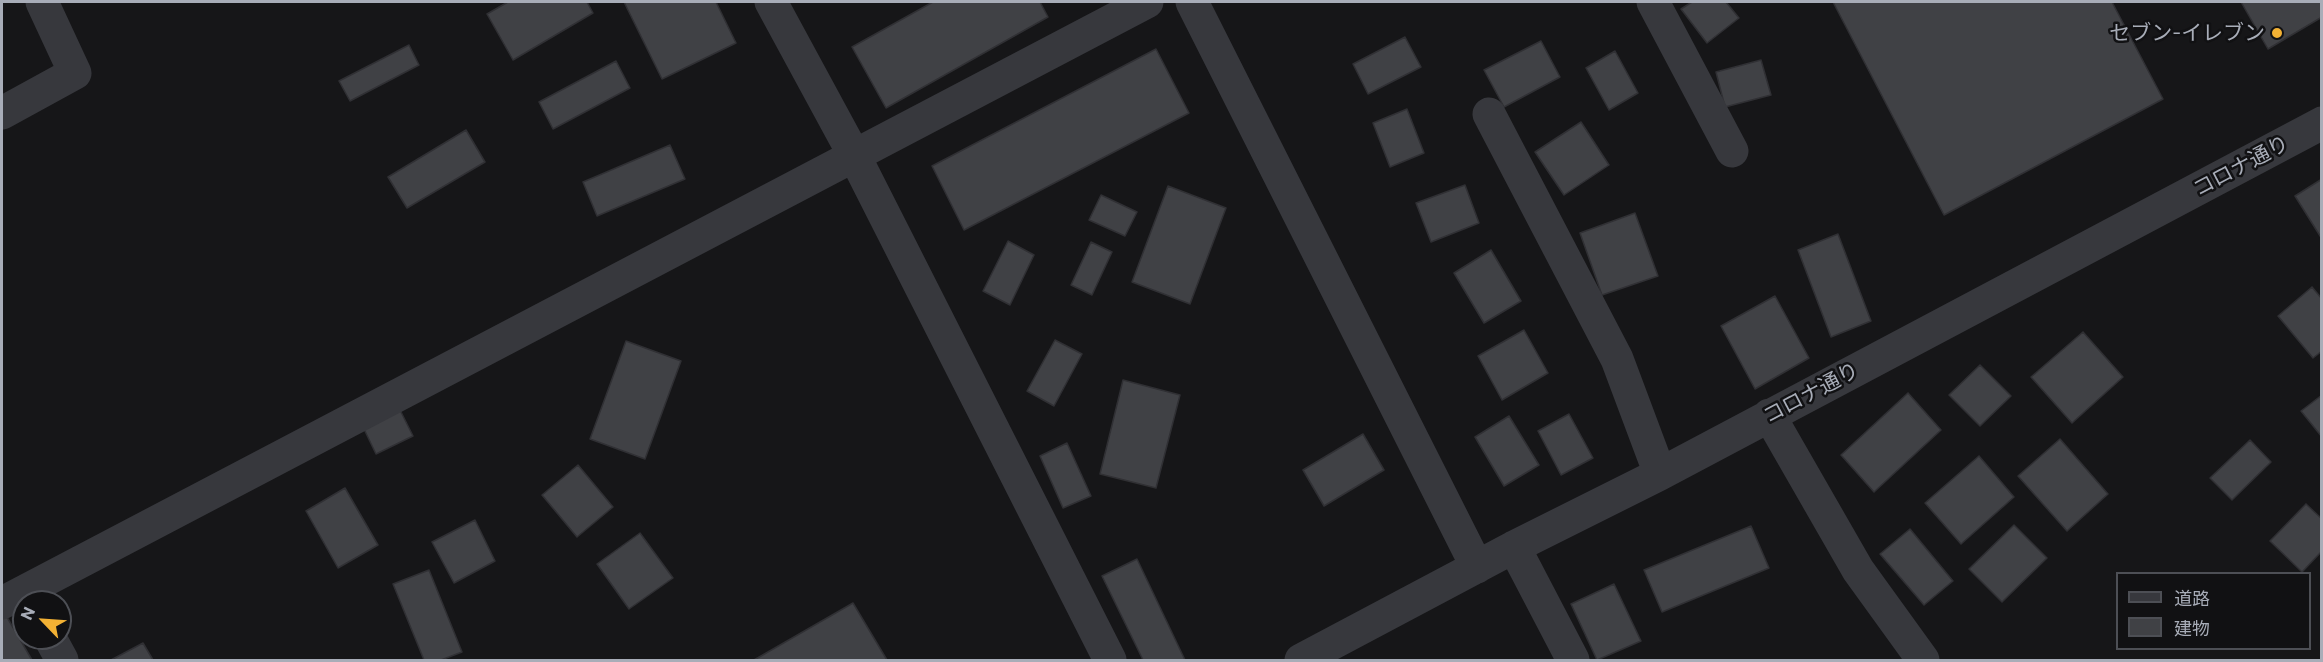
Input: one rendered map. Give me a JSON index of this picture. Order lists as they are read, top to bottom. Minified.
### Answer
{"streets":{"street":["コロナ通り"]},"places":["セブン-イレブン"],"legend":["道路","建物"],"north":"top left"}
